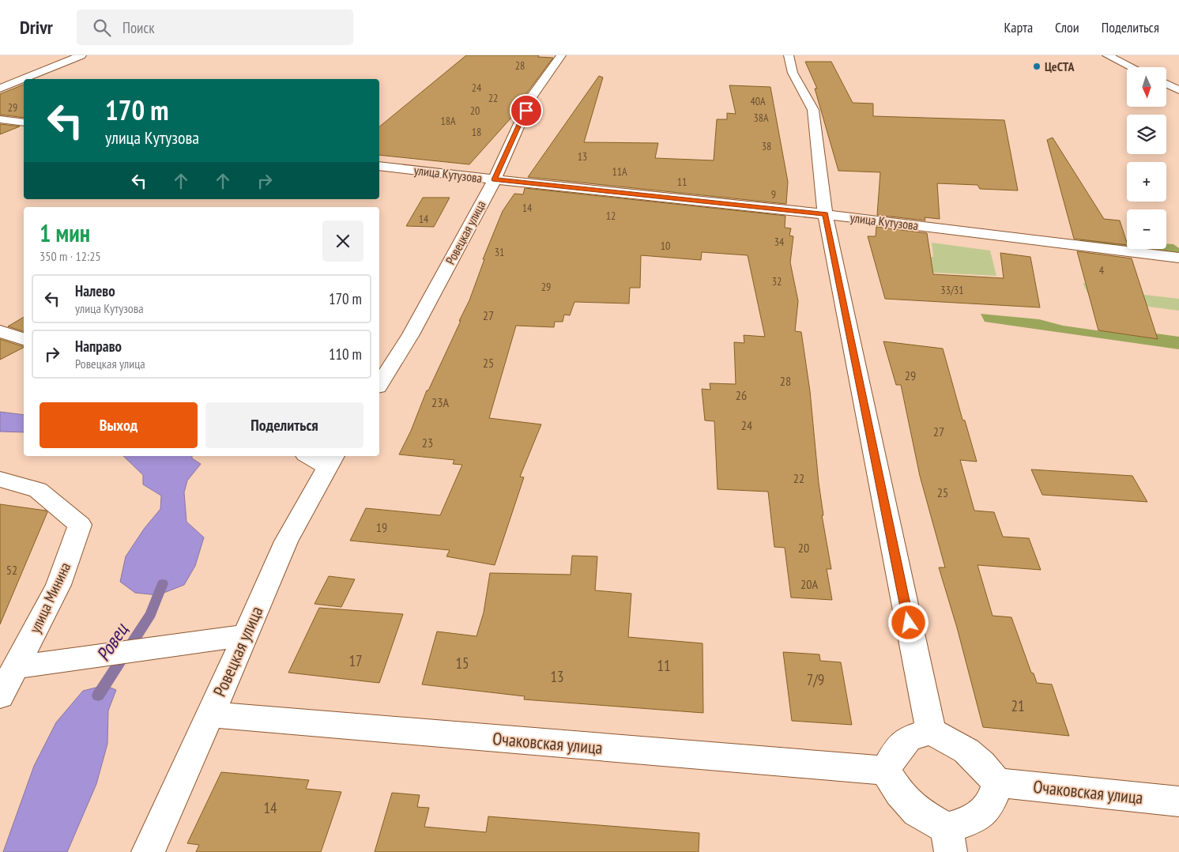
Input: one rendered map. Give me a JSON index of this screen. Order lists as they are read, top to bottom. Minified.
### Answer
{"streets":{"street":["улица Кутузова","Ровецкая улица","улица Минина","Очаковская улица"]},"crossings":[["улица Кутузова","Ровецкая улица"],["Ровецкая улица","Очаковская улица"]],"water":["Ровец"],"places":["ЦеСТА"],"house_numbers":["28","24","22","40А","29","20","38А","18А","18","38","13","11А","11","9","14","12","14","34","10","31","4","32","29","33/31","27","25","29","28","26","23А","24","27","23","22","25","19","20","52","20А","17","15","11","13","7/9","21","14"],"north":"bottom","page":{"header":"Drivr","search":"Поиск","nav":["Карта","Слои","Поделиться"],"map_buttons":["+","−"],"turn":["170 m","улица Кутузова"],"heading":["1 мин","350 m · 12:25"],"list":[{"name":"Налево","note":"улица Кутузова","value":"170 m"},{"name":"Направо","note":"Ровецкая улица","value":"110 m"}],"buttons":["Выход","Поделиться"]}}
